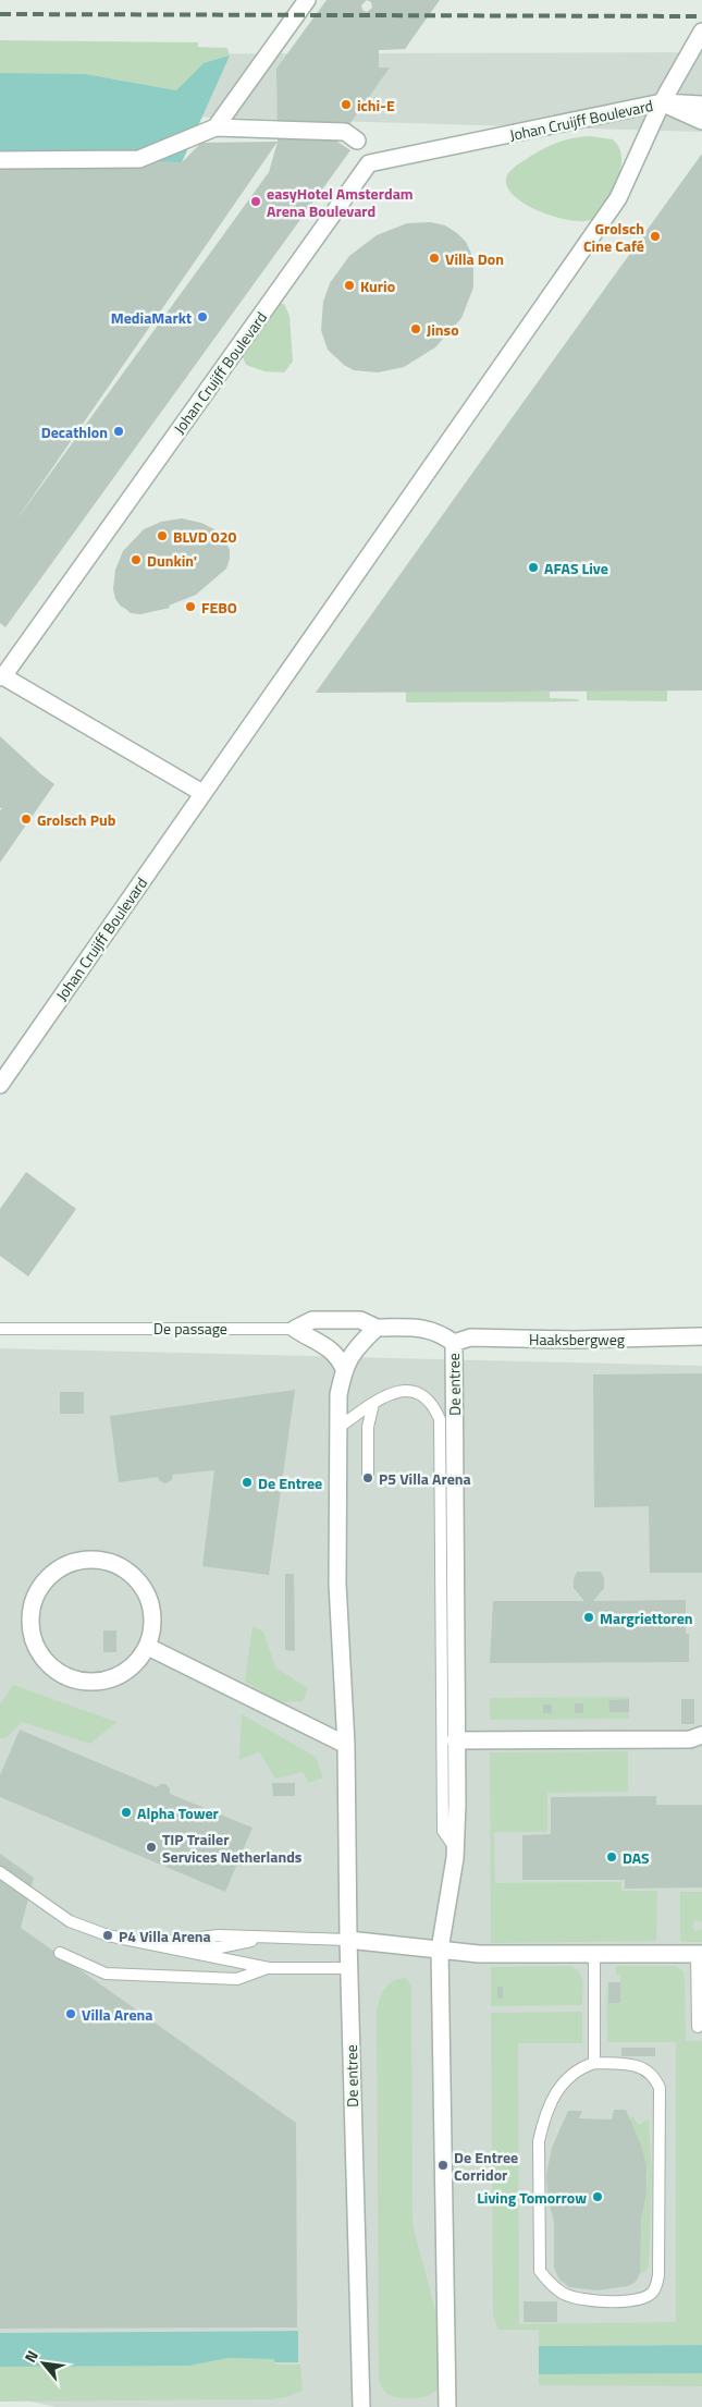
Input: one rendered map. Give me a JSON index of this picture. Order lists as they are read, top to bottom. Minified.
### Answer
{"streets":{"street":["Johan Cruijff Boulevard","De passage","Haaksbergweg","De entree"]},"crossings":[["De passage","De entree"],["Haaksbergweg","De entree"]],"places":["ichi-E","easyHotel Amsterdam Arena Boulevard","Grolsch Cine Café","Villa Don","Kurio","MediaMarkt","Jinso","Decathlon","BLVD 020","Dunkin'","AFAS Live","FEBO","Grolsch Pub","P5 Villa Arena","De Entree","Margriettoren","Alpha Tower","TIP Trailer Services Netherlands","DAS","P4 Villa Arena","Villa Arena","De Entree Corridor","Living Tomorrow"],"north":"top left"}
